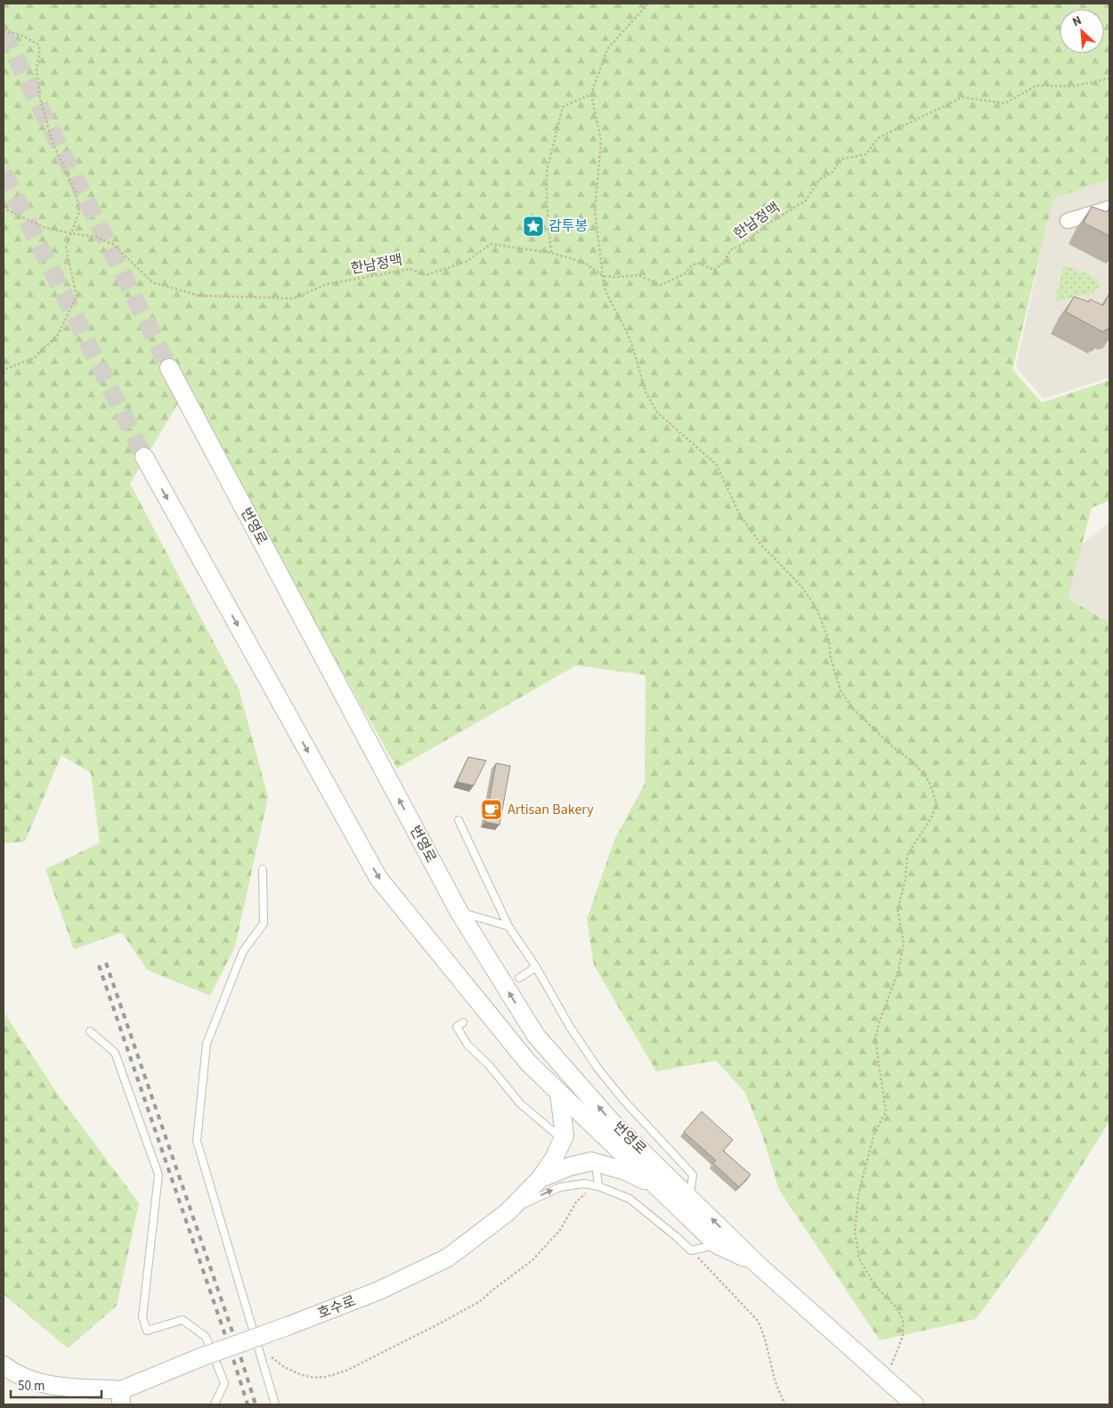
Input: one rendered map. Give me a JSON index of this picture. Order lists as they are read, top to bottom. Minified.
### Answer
{"streets":{"street":["번영로","호수로"],"path":["한남정맥"]},"crossings":[["번영로","호수로"]],"places":{"place":["감투봉"],"cafe":["Artisan Bakery"]},"scale_bar":"50 m","north":"top left"}
